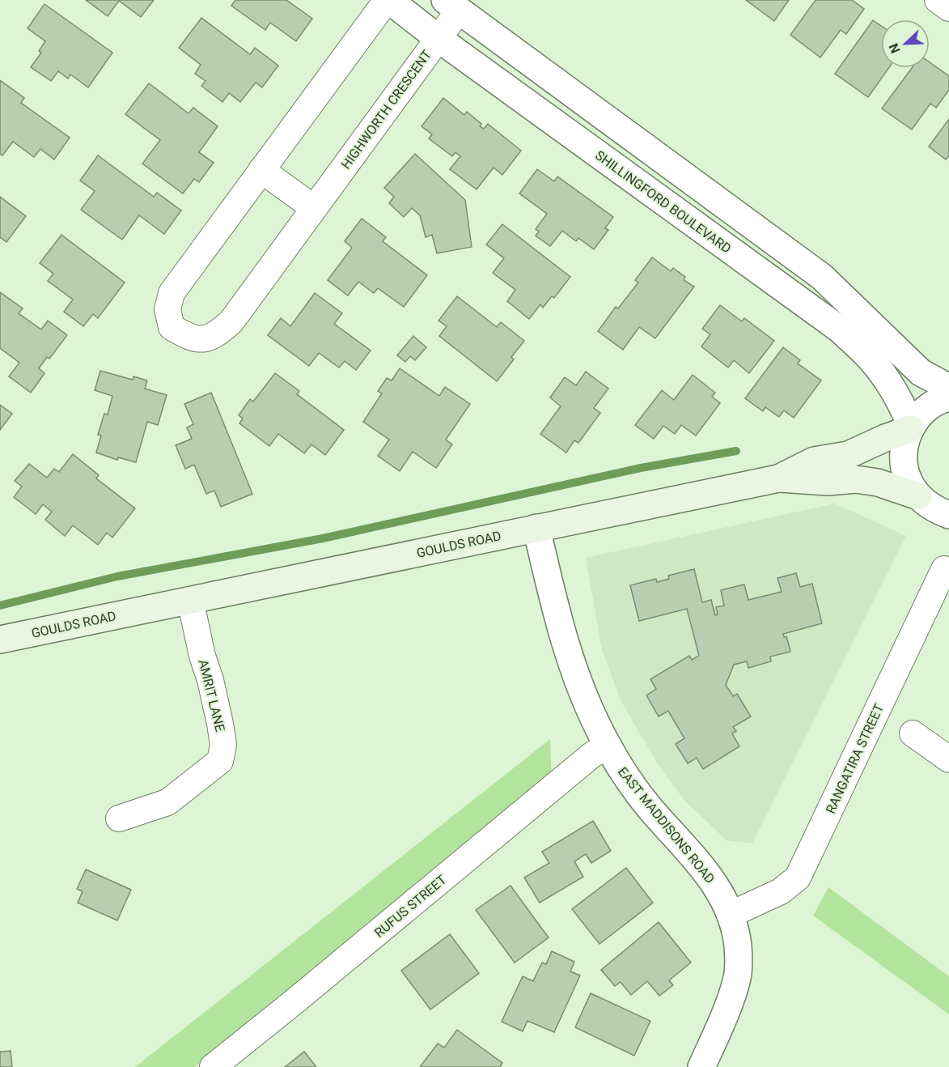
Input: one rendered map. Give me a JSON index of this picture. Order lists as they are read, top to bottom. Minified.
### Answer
{"streets":{"main road":["GOULDS ROAD"],"street":["HIGHWORTH CRESCENT","SHILLINGFORD BOULEVARD","AMRIT LANE","RANGATIRA STREET","EAST MADDISONS ROAD","RUFUS STREET"]},"crossings":[["HIGHWORTH CRESCENT","SHILLINGFORD BOULEVARD"],["SHILLINGFORD BOULEVARD","GOULDS ROAD"],["GOULDS ROAD","AMRIT LANE"],["GOULDS ROAD","EAST MADDISONS ROAD"],["RANGATIRA STREET","EAST MADDISONS ROAD"],["EAST MADDISONS ROAD","RUFUS STREET"]],"north":"bottom left"}
